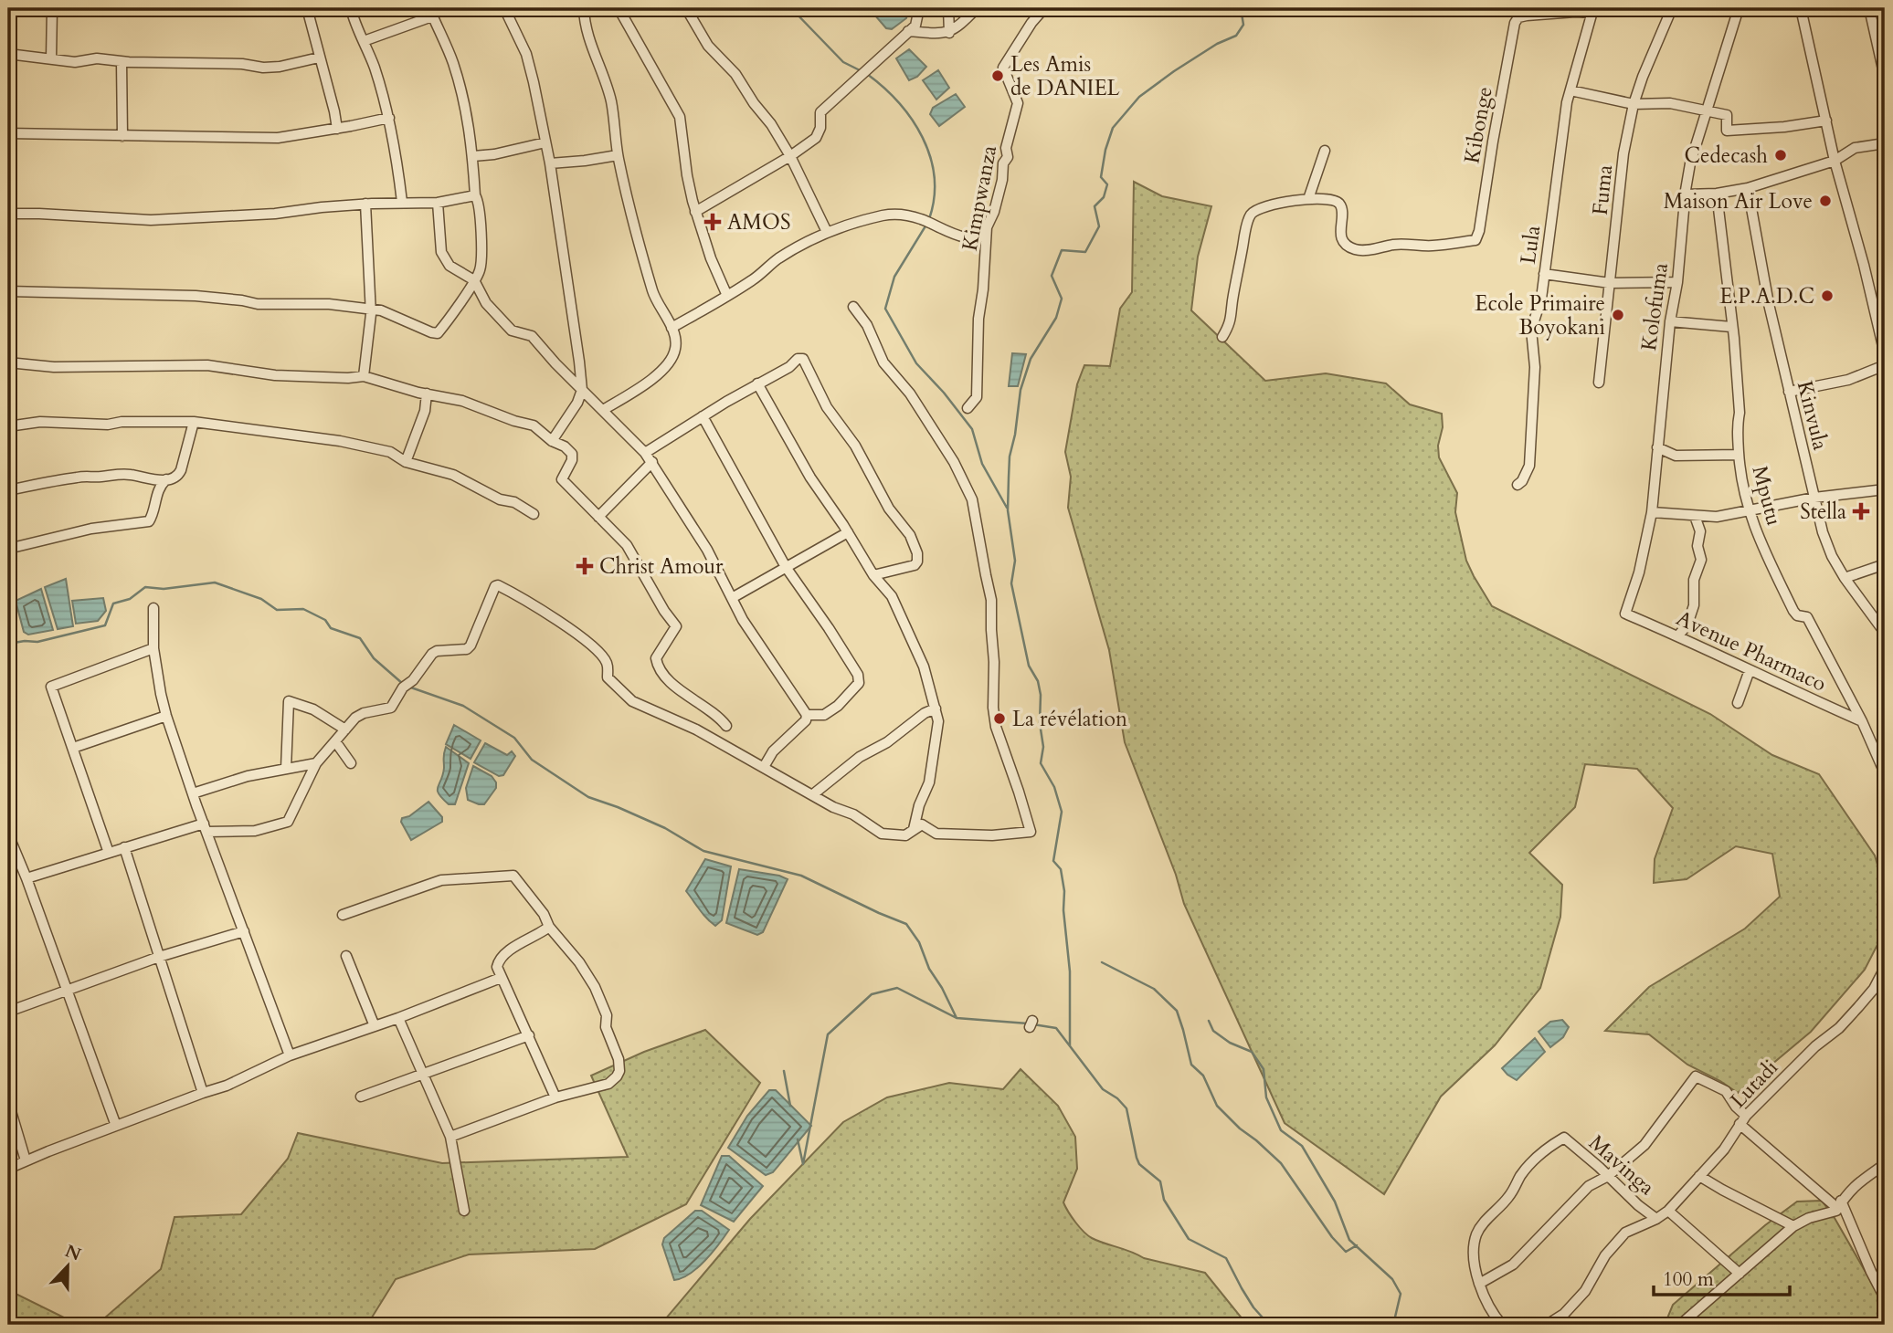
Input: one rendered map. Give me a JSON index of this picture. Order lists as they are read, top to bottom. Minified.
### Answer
{"streets":{"street":["Kibonge","Fuma","Kimpwanza","Lula","Kolofuma","Kinvula","Mputu","Avenue Pharmaco","Lutadi","Mavinga"]},"crossings":[["Kolofuma","Avenue Pharmaco"],["Mputu","Avenue Pharmaco"],["Lutadi","Mavinga"]],"places":{"other":["Les Amis de DANIEL","Cedecash","Maison Air Love","E.P.A.D.C","Ecole Primaire Boyokani","La révélation"],"health":["AMOS","Stella","Christ Amour"]},"scale_bar":"100 m","north":"top"}
